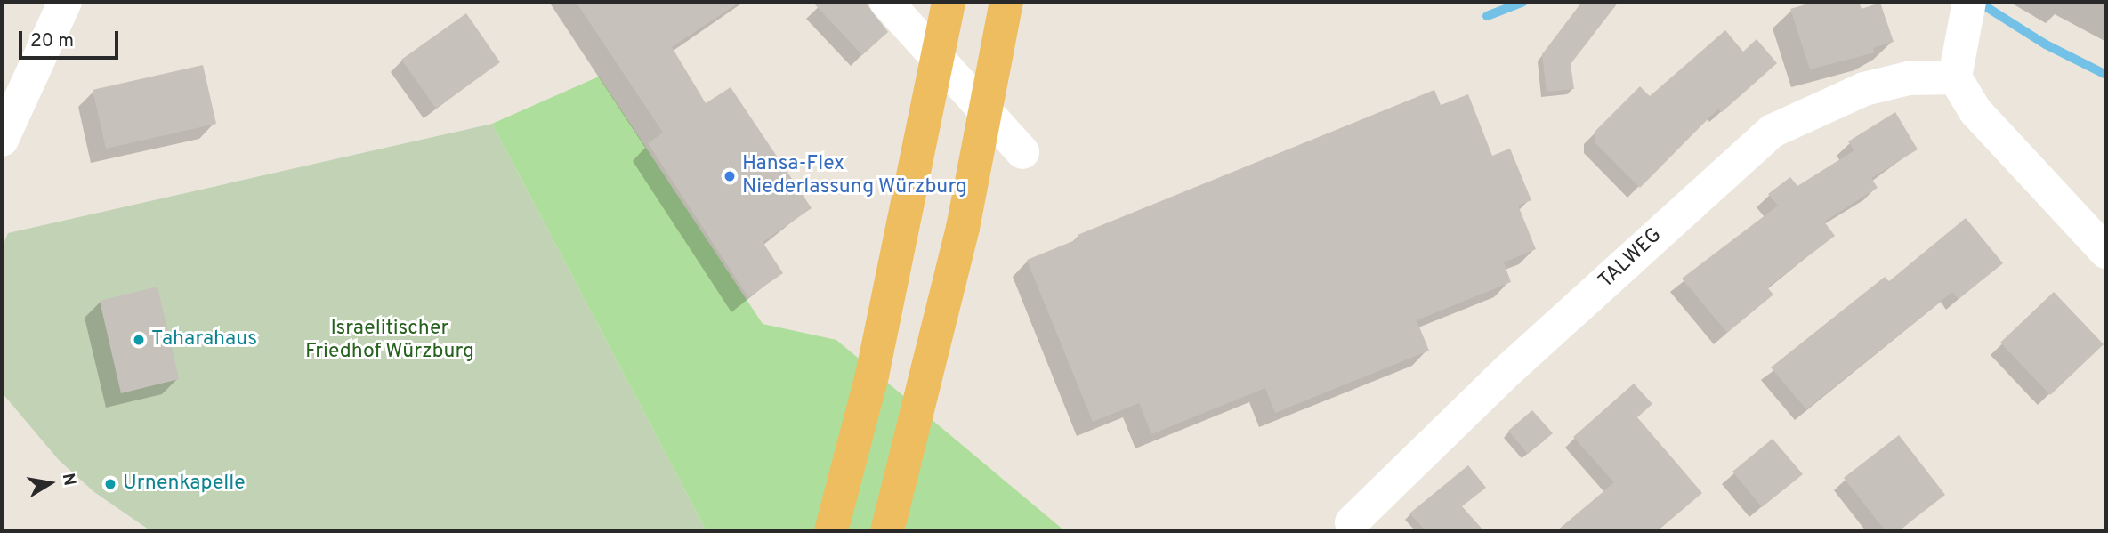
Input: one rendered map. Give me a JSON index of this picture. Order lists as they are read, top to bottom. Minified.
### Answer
{"streets":{"street":["TALWEG"]},"parks":["Israelitischer Friedhof Würzburg"],"places":["Hansa-Flex Niederlassung Würzburg","Taharahaus","Urnenkapelle"],"scale_bar":"20 m","north":"right"}
